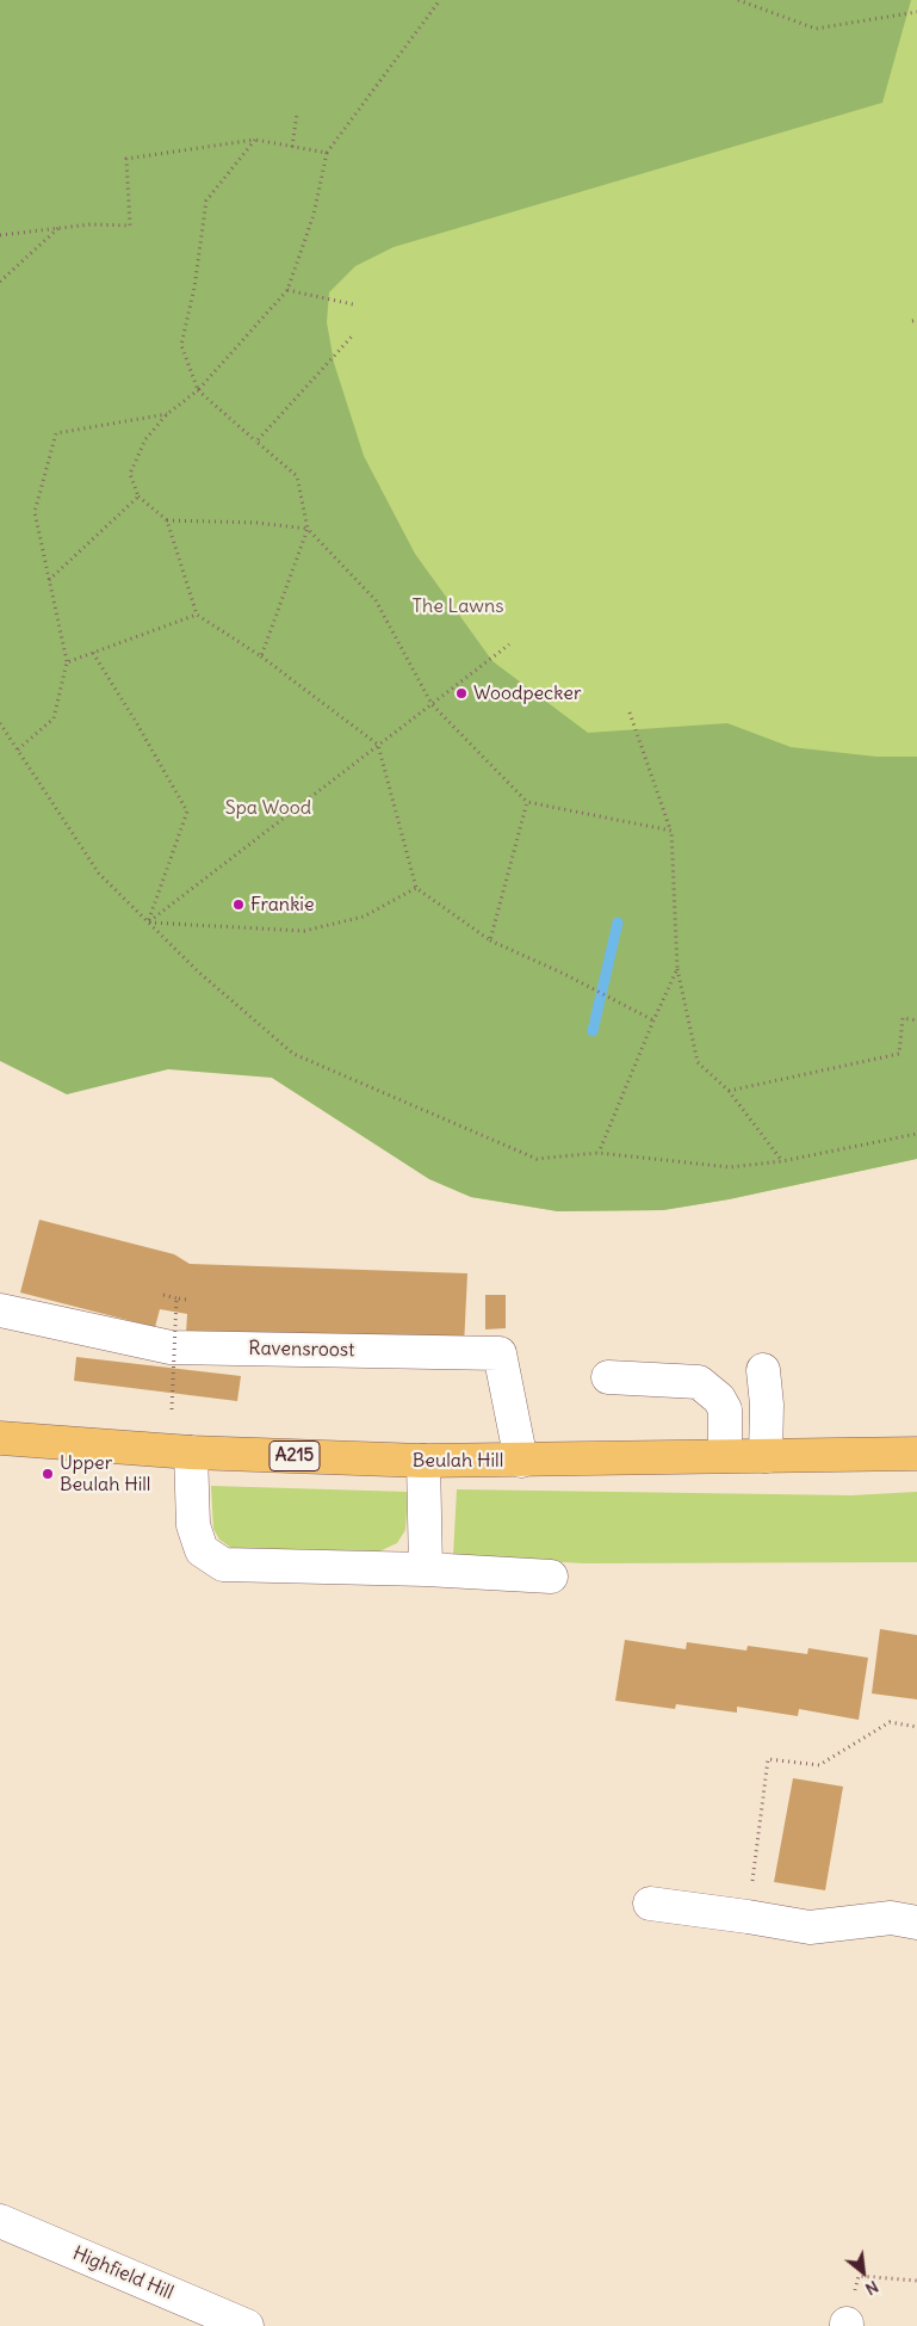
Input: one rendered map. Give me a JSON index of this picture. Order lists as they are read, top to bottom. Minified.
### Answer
{"streets":{"main road":["A215","Beulah Hill"],"street":["Ravensroost","Highfield Hill"]},"crossings":[["Ravensroost","Beulah Hill"]],"parks":["The Lawns","Spa Wood"],"places":["Woodpecker","Frankie","Upper Beulah Hill"],"north":"bottom right"}
